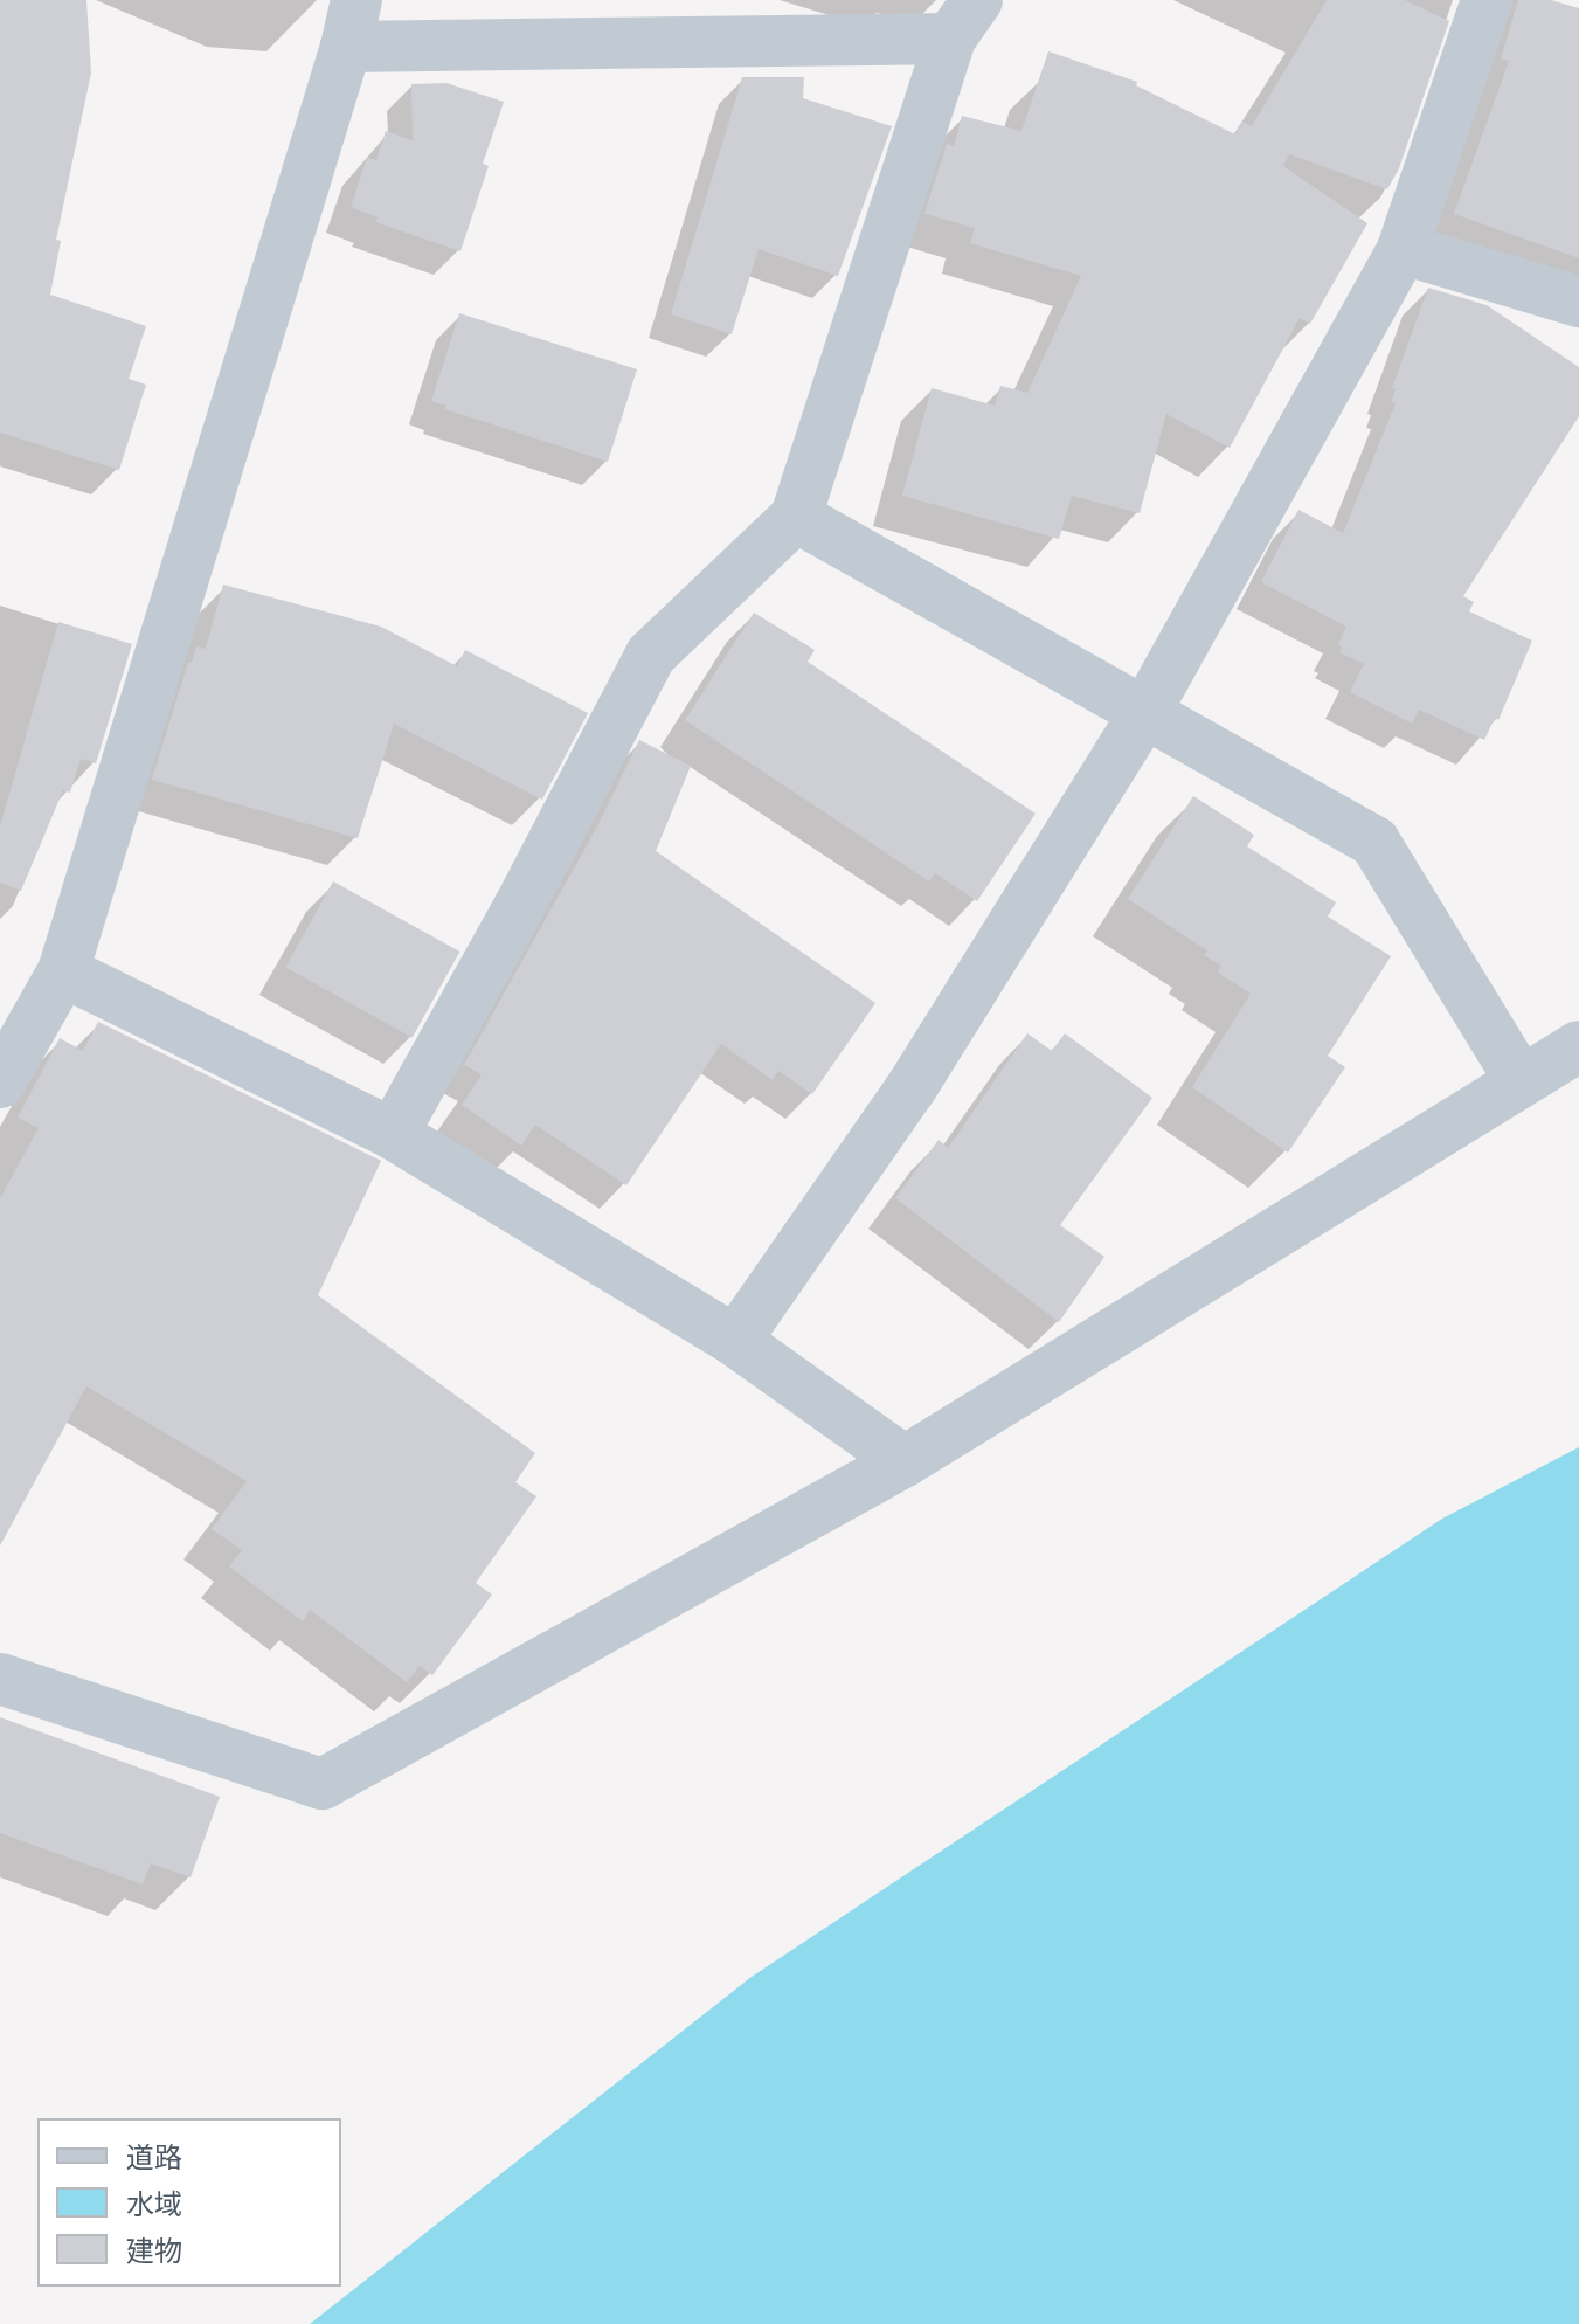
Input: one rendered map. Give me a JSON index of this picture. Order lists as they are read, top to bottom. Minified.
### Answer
{"legend":["道路","水域","建物"]}
